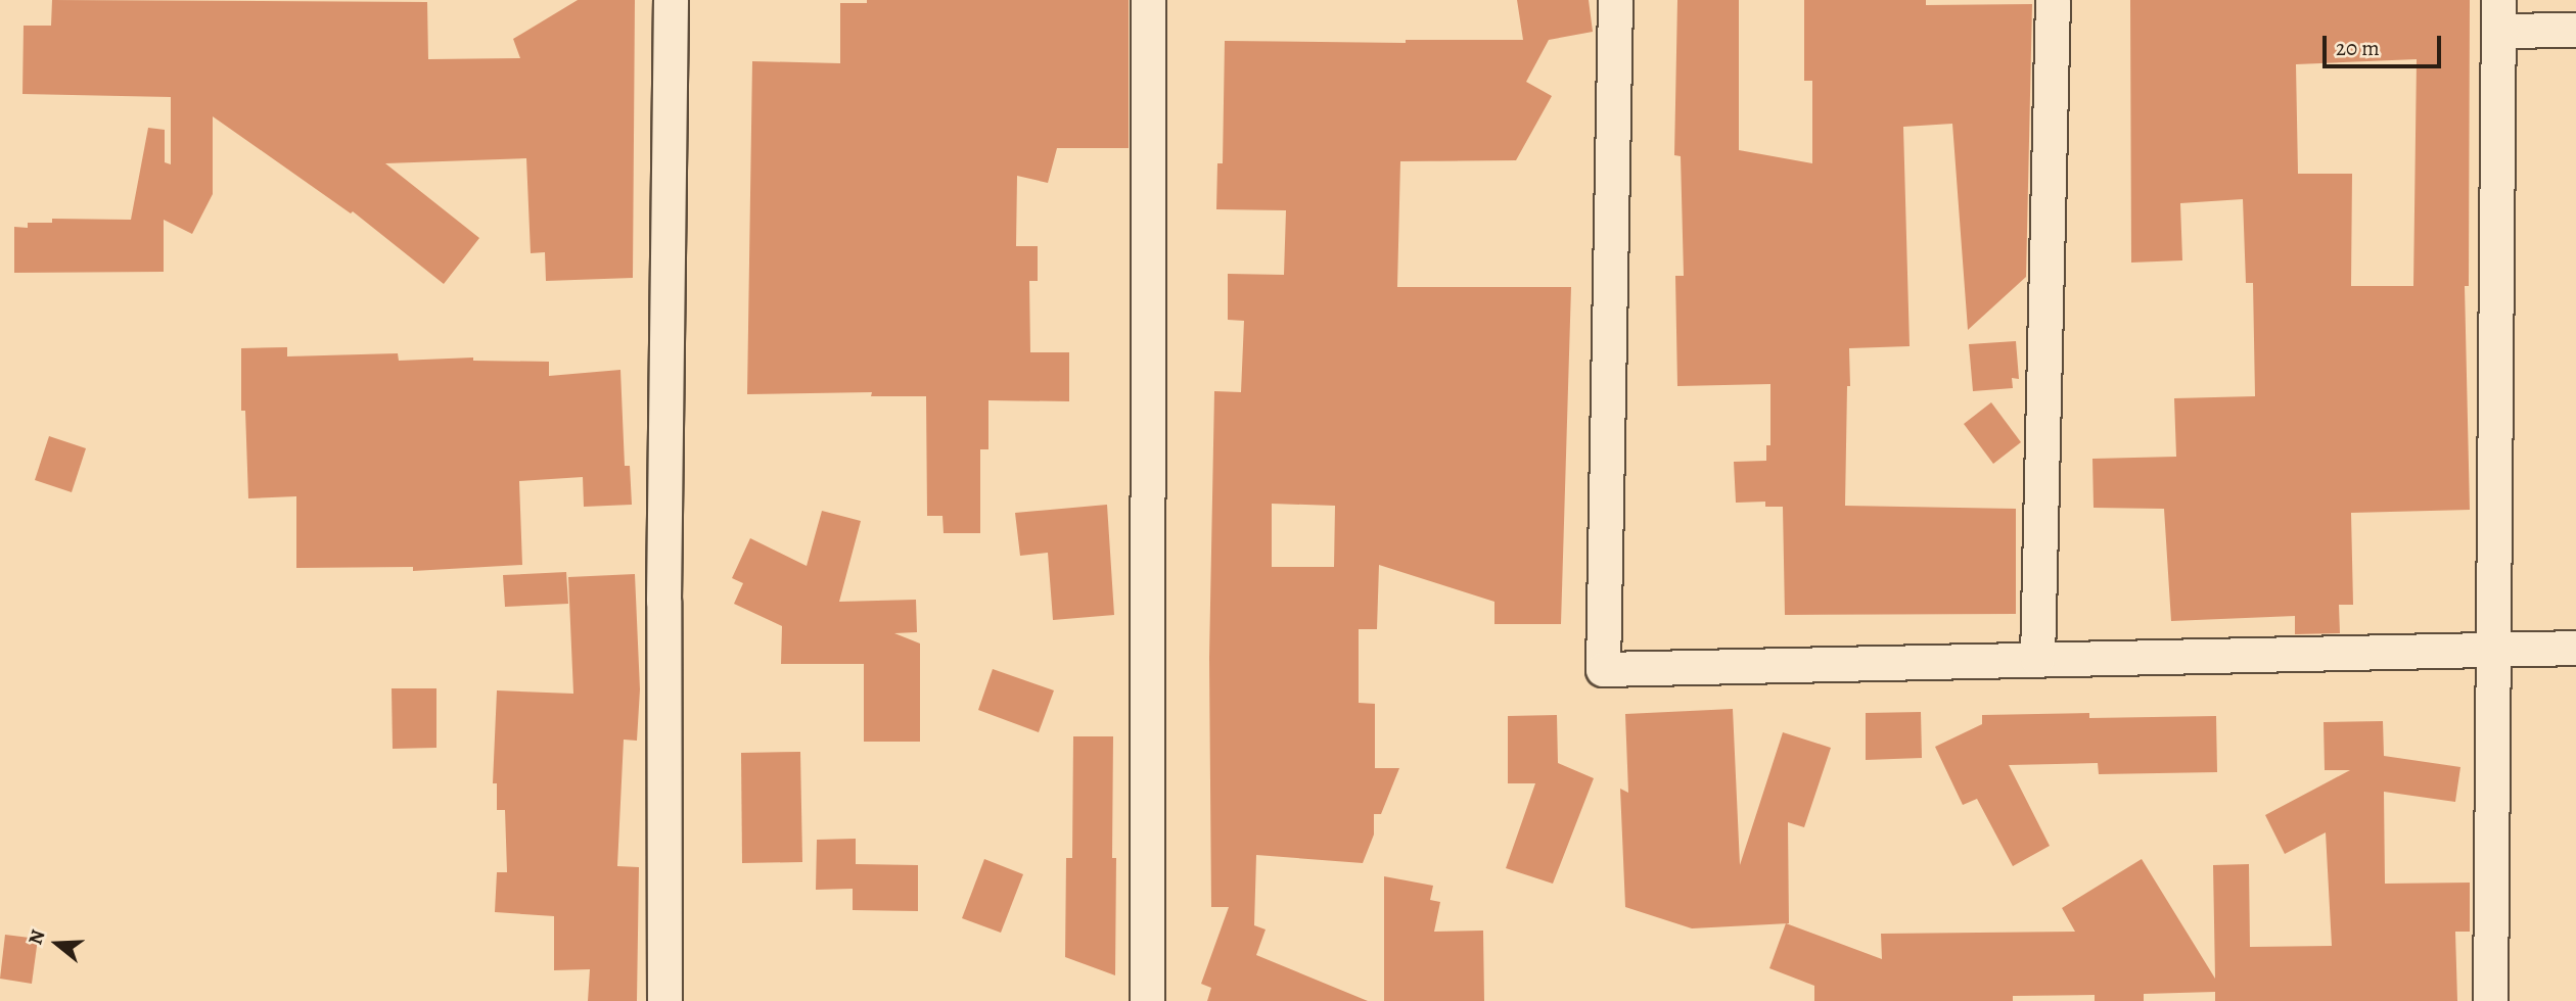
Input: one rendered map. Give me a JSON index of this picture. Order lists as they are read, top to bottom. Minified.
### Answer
{"scale_bar":"20 m","north":"left"}
